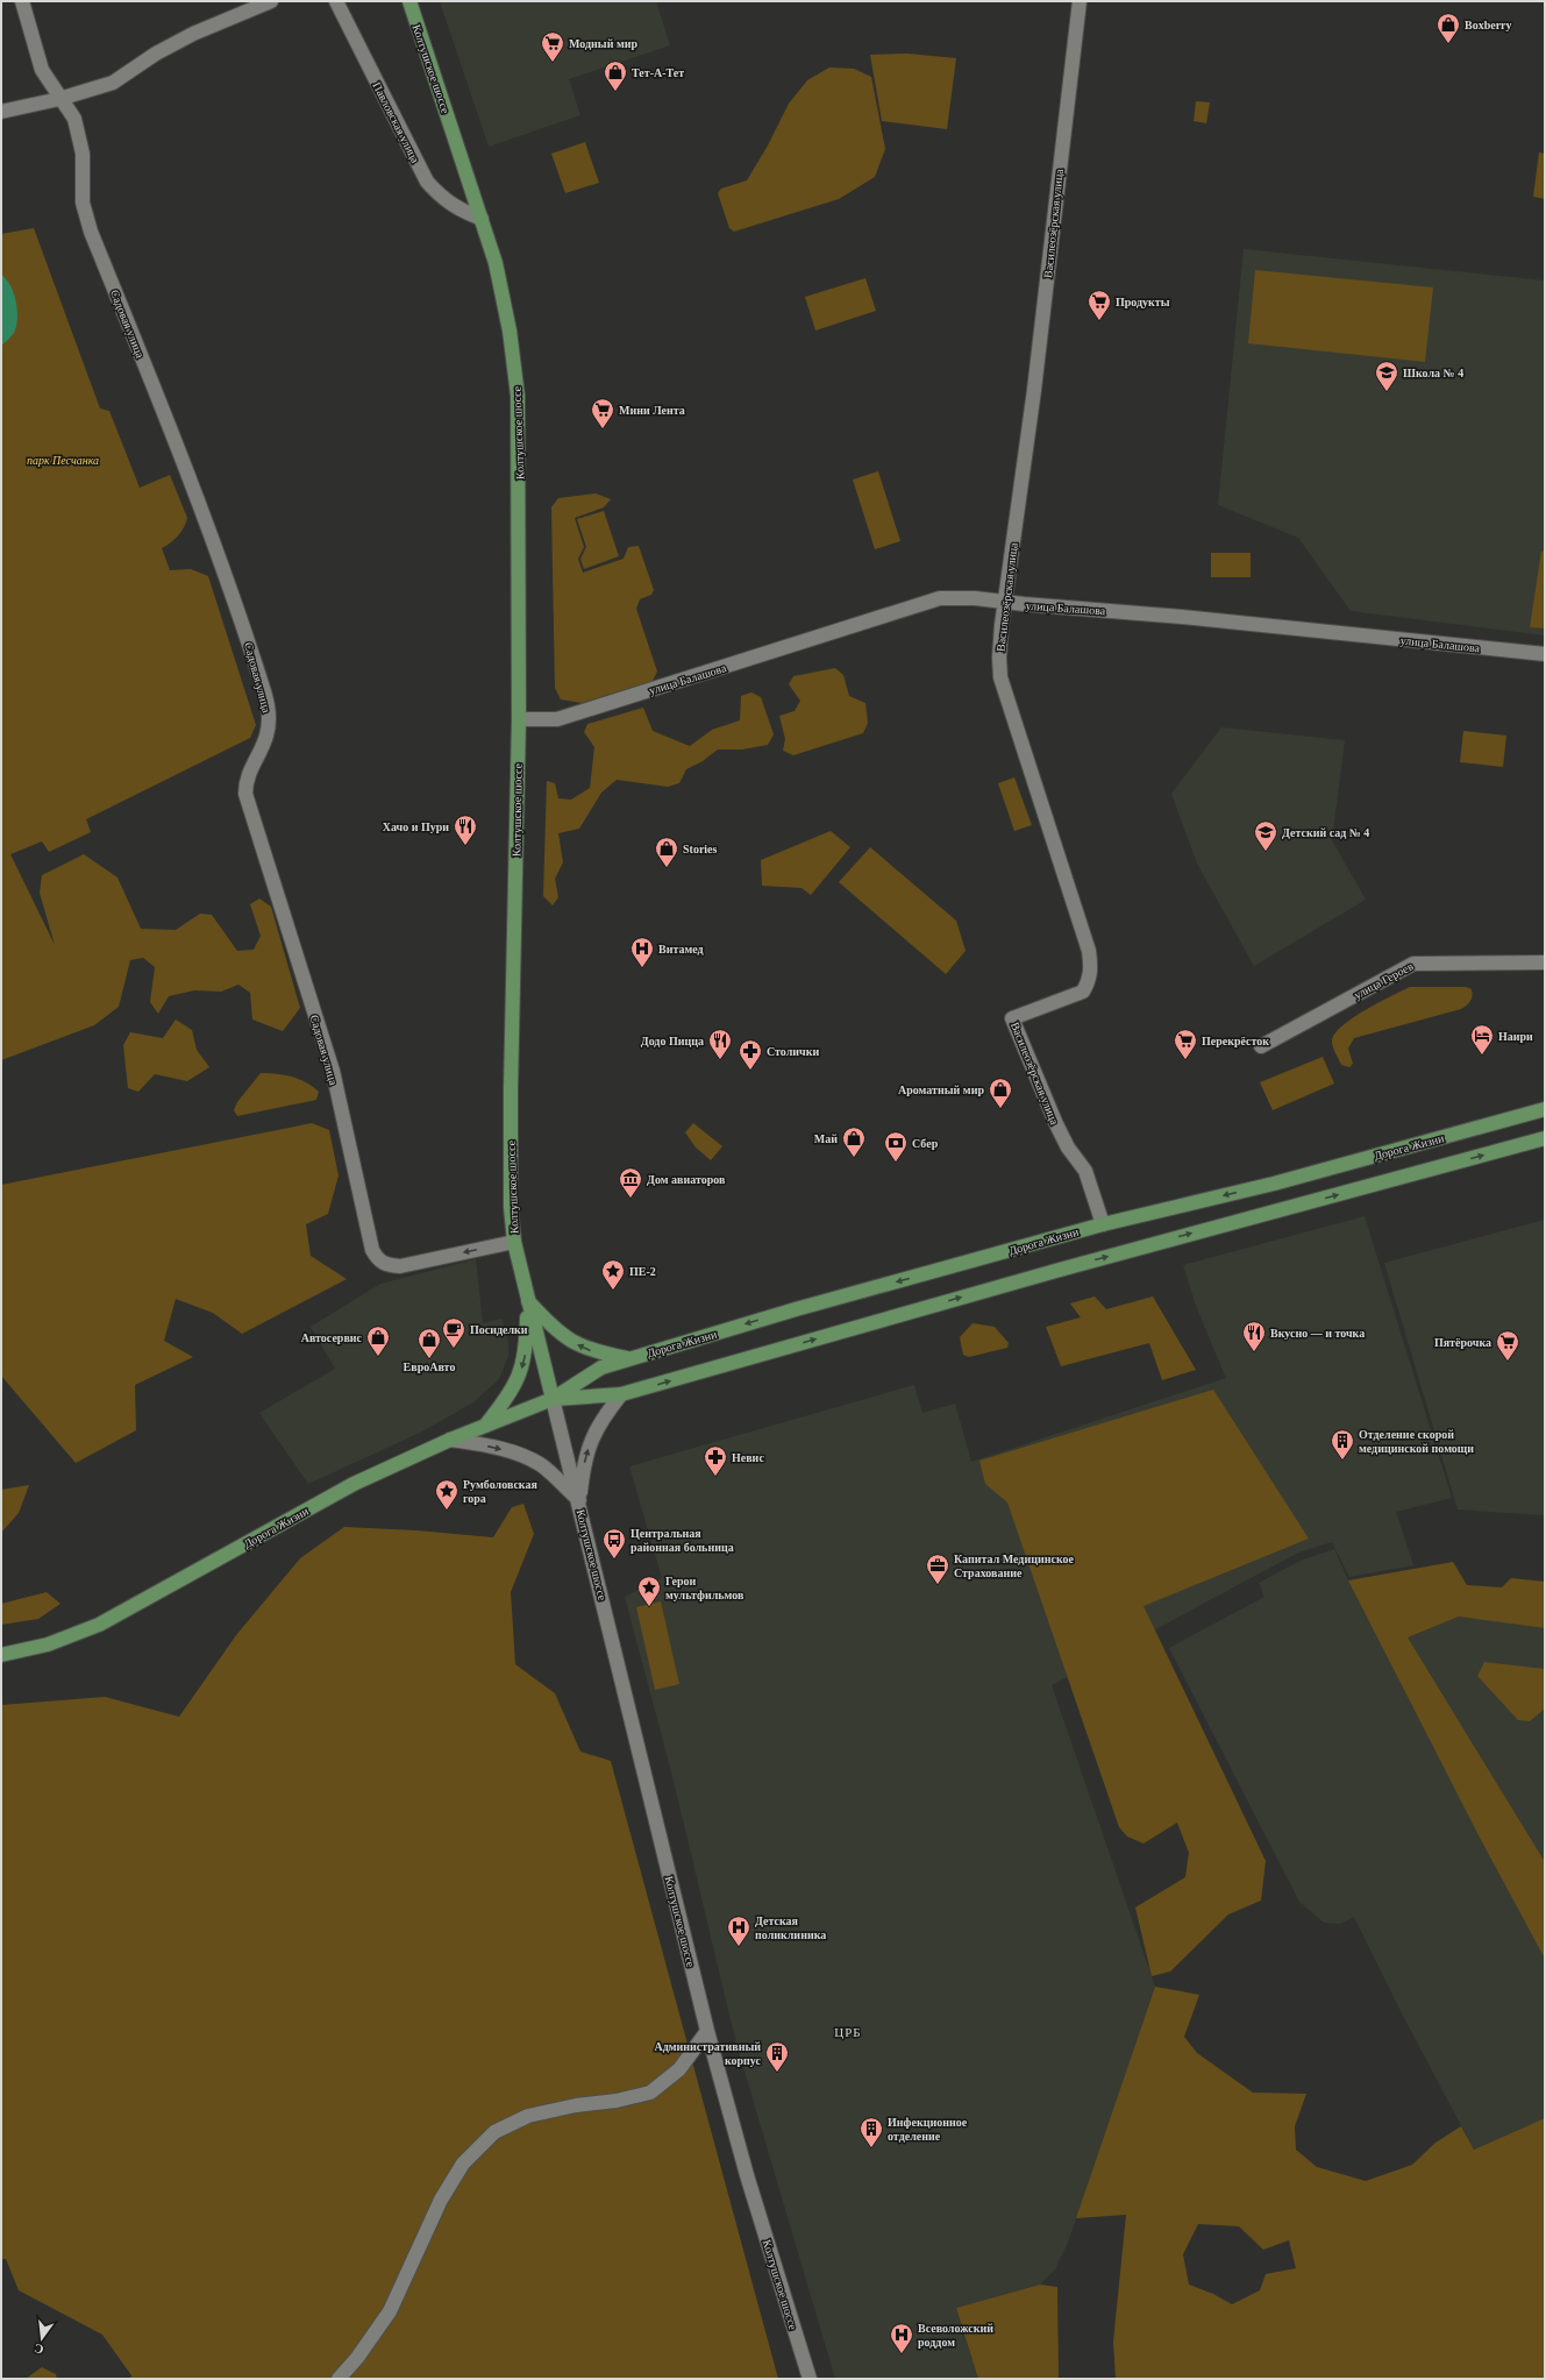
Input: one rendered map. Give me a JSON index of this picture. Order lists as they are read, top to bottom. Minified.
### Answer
{"streets":{"main road":["Колтушское шоссе","Дорога Жизни"],"street":["Павловская улица","Василеозёрская улица","Садовая улица","улица Балашова","улица Героев"]},"crossings":[["Колтушское шоссе","Павловская улица"],["Колтушское шоссе","Садовая улица"],["Колтушское шоссе","улица Балашова"],["Колтушское шоссе","Дорога Жизни"],["Василеозёрская улица","улица Балашова"],["Василеозёрская улица","Дорога Жизни"]],"one_way":["Садовая улица"],"districts":["ЦРБ"],"parks":["парк Песчанка"],"places":{"shop":["Boxberry","Тет-А-Тет","Stories","Ароматный мир","Май","Автосервис","ЕвроАвто"],"supermarket":["Модный мир","Продукты","Мини Лента","Перекрёсток","Пятёрочка"],"school or university":["Школа № 4","Детский сад № 4"],"restaurant":["Хачо и Пури","Додо Пицца","Вкусно — и точка"],"hospital":["Витамед","Детская поликлиника","Всеволожский роддом"],"hotel":["Наири"],"pharmacy":["Столички","Невис"],"bank":["Сбер"],"museum":["Дом авиаторов"],"place":["ПЕ-2","Румболовская гора","Герои мультфильмов"],"cafe":["Посиделки"],"building":["Отделение скорой медицинской помощи","Административный корпус","Инфекционное отделение"],"bus stop":["Центральная районная больница"],"office":["Капитал Медицинское Страхование"]},"north":"bottom"}
